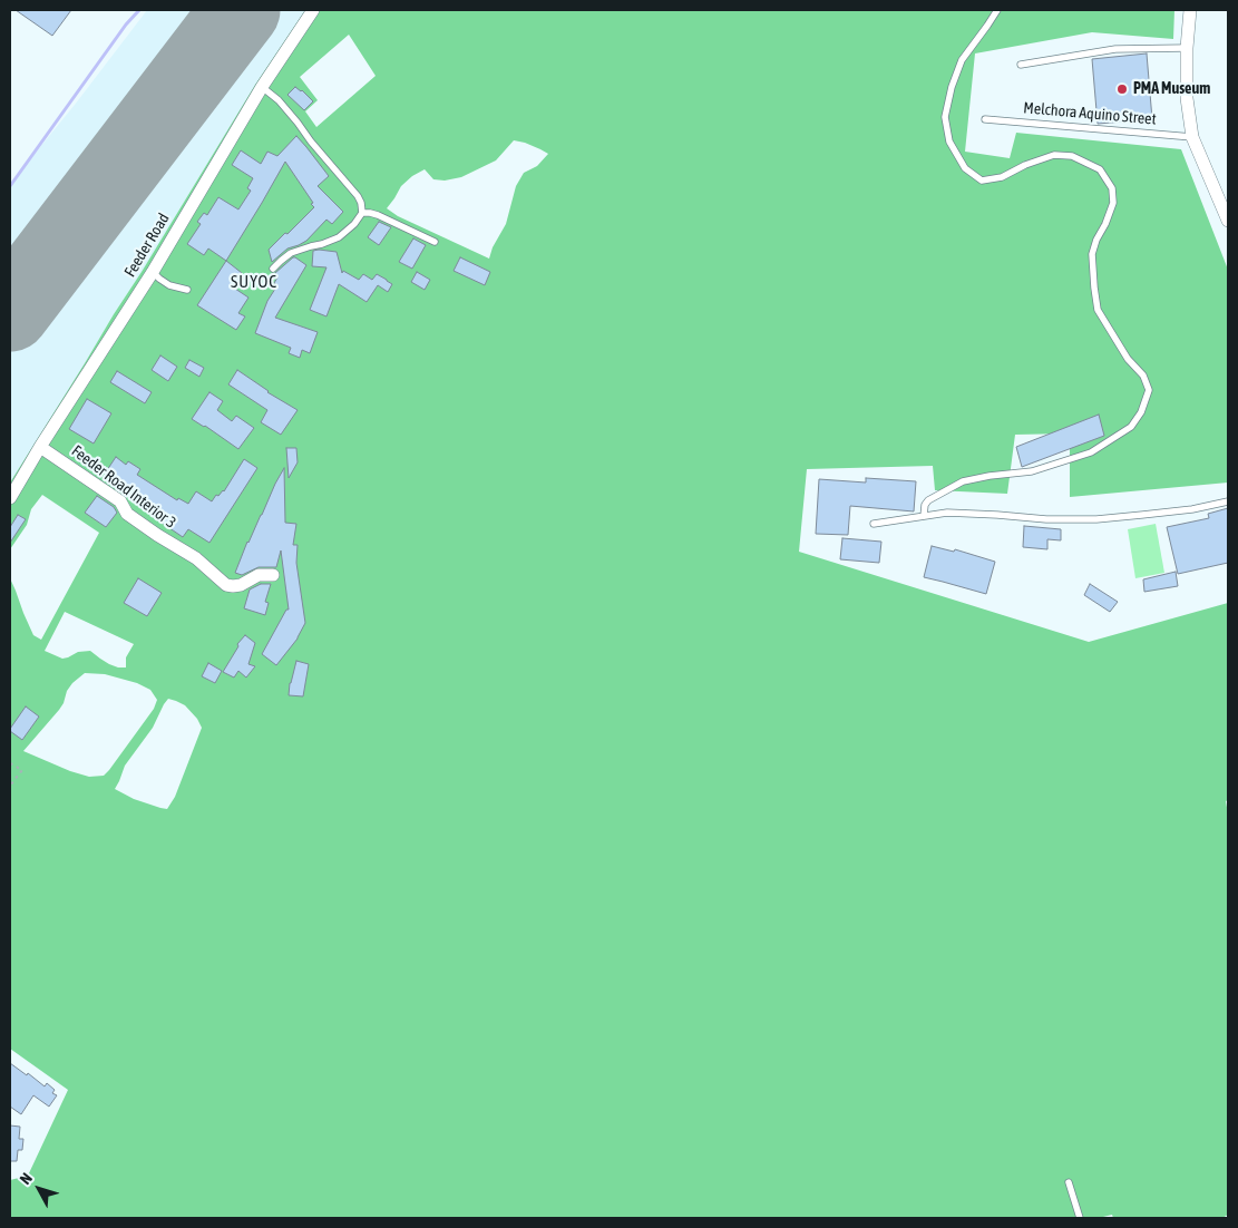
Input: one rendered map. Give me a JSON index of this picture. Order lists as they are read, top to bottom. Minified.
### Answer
{"streets":{"street":["Feeder Road","Feeder Road Interior 3"],"lane":["Melchora Aquino Street"]},"crossings":[["Feeder Road","Feeder Road Interior 3"]],"districts":["SUYOC"],"places":["PMA Museum"],"north":"top left"}
